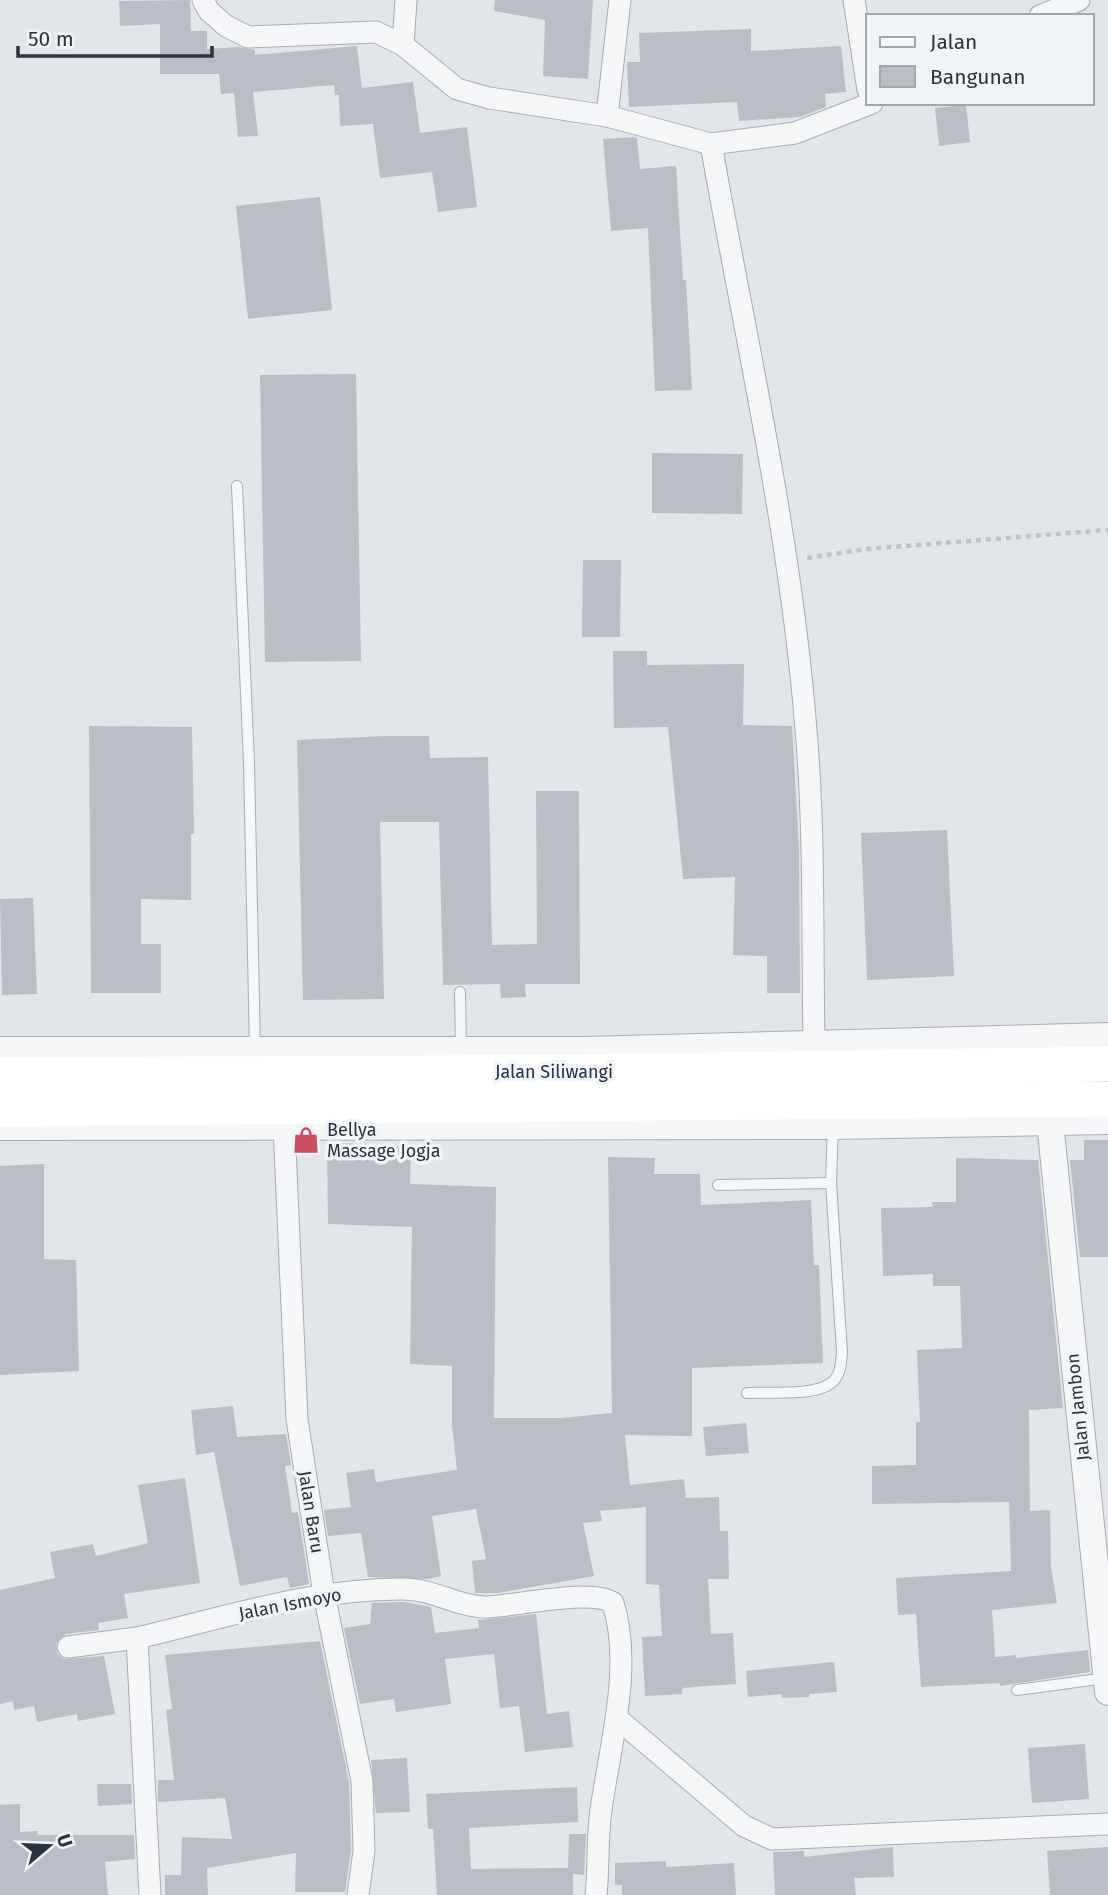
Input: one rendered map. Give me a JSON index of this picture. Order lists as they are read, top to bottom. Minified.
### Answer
{"streets":{"highway":["Jalan Siliwangi"],"street":["Jalan Jambon","Jalan Baru","Jalan Ismoyo"]},"crossings":[["Jalan Baru","Jalan Ismoyo"]],"places":{"shop":["Bellya Massage Jogja"]},"legend":["Jalan","Bangunan"],"scale_bar":"50 m","north":"right"}
